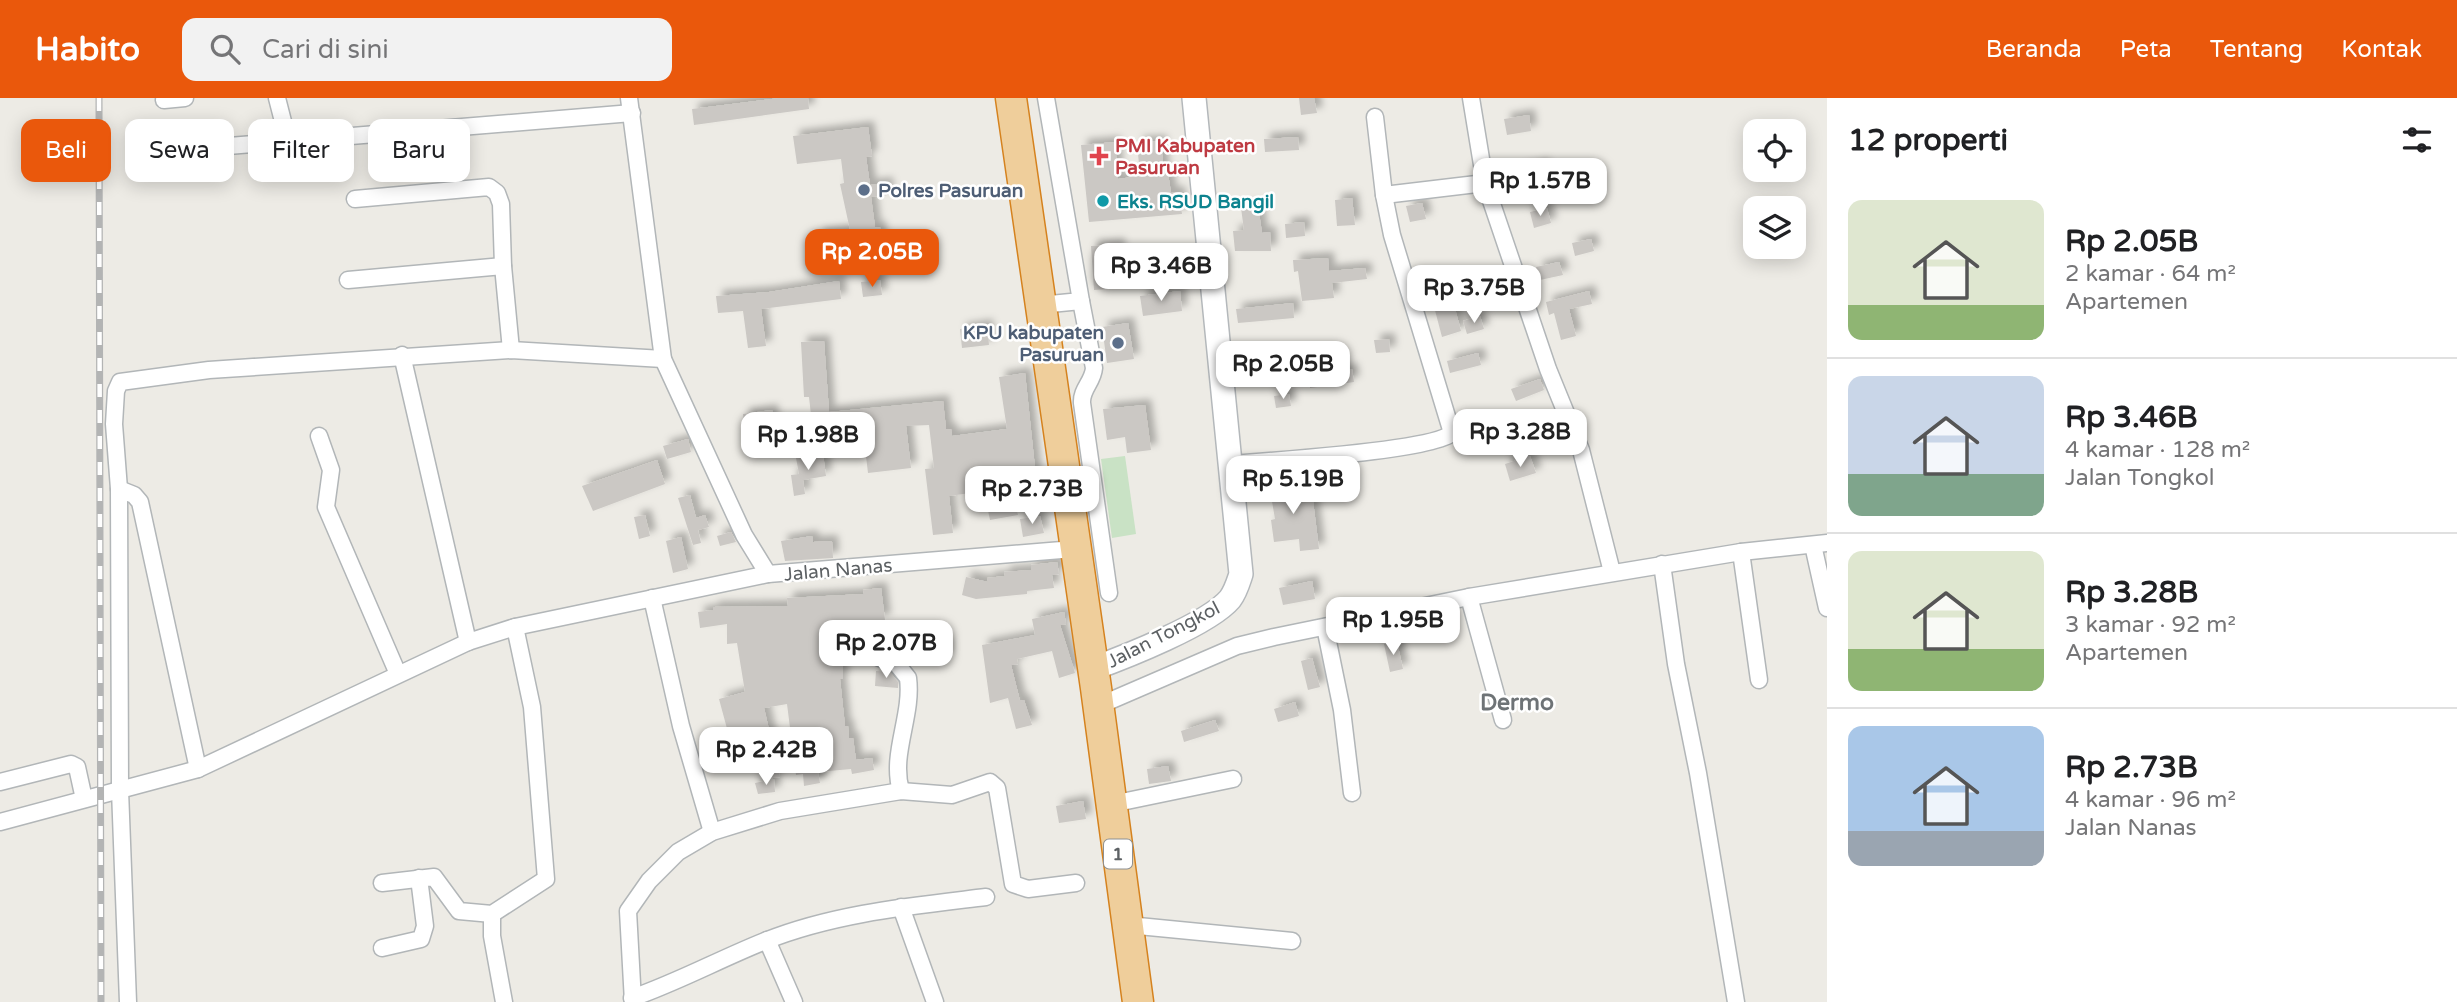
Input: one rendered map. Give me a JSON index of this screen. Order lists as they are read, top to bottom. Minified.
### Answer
{"streets":{"highway":["1"],"street":["Jalan Nanas","Jalan Tongkol"]},"crossings":[["Jalan Nanas","1"],["Jalan Tongkol","1"]],"districts":["Dermo"],"places":{"health":["PMI Kabupaten Pasuruan"],"other":["Polres Pasuruan","Eks. RSUD Bangil","KPU kabupaten Pasuruan"]},"page":{"header":"Habito","search":"Cari di sini","nav":["Beranda","Peta","Tentang","Kontak"],"heading":"12 properti","chip":["Beli","Sewa","Filter","Baru"],"price":["Rp 1.57B","Rp 2.05B","Rp 3.46B","Rp 3.75B","Rp 2.05B","Rp 3.28B","Rp 1.98B","Rp 5.19B","Rp 2.73B","Rp 1.95B","Rp 2.07B","Rp 2.42B"],"list":[{"name":"Rp 2.05B","note":"2 kamar · 64 m² · Apartemen"},{"name":"Rp 3.46B","note":"4 kamar · 128 m² · Jalan Tongkol"},{"name":"Rp 3.28B","note":"3 kamar · 92 m² · Apartemen"},{"name":"Rp 2.73B","note":"4 kamar · 96 m² · Jalan Nanas"}]}}
